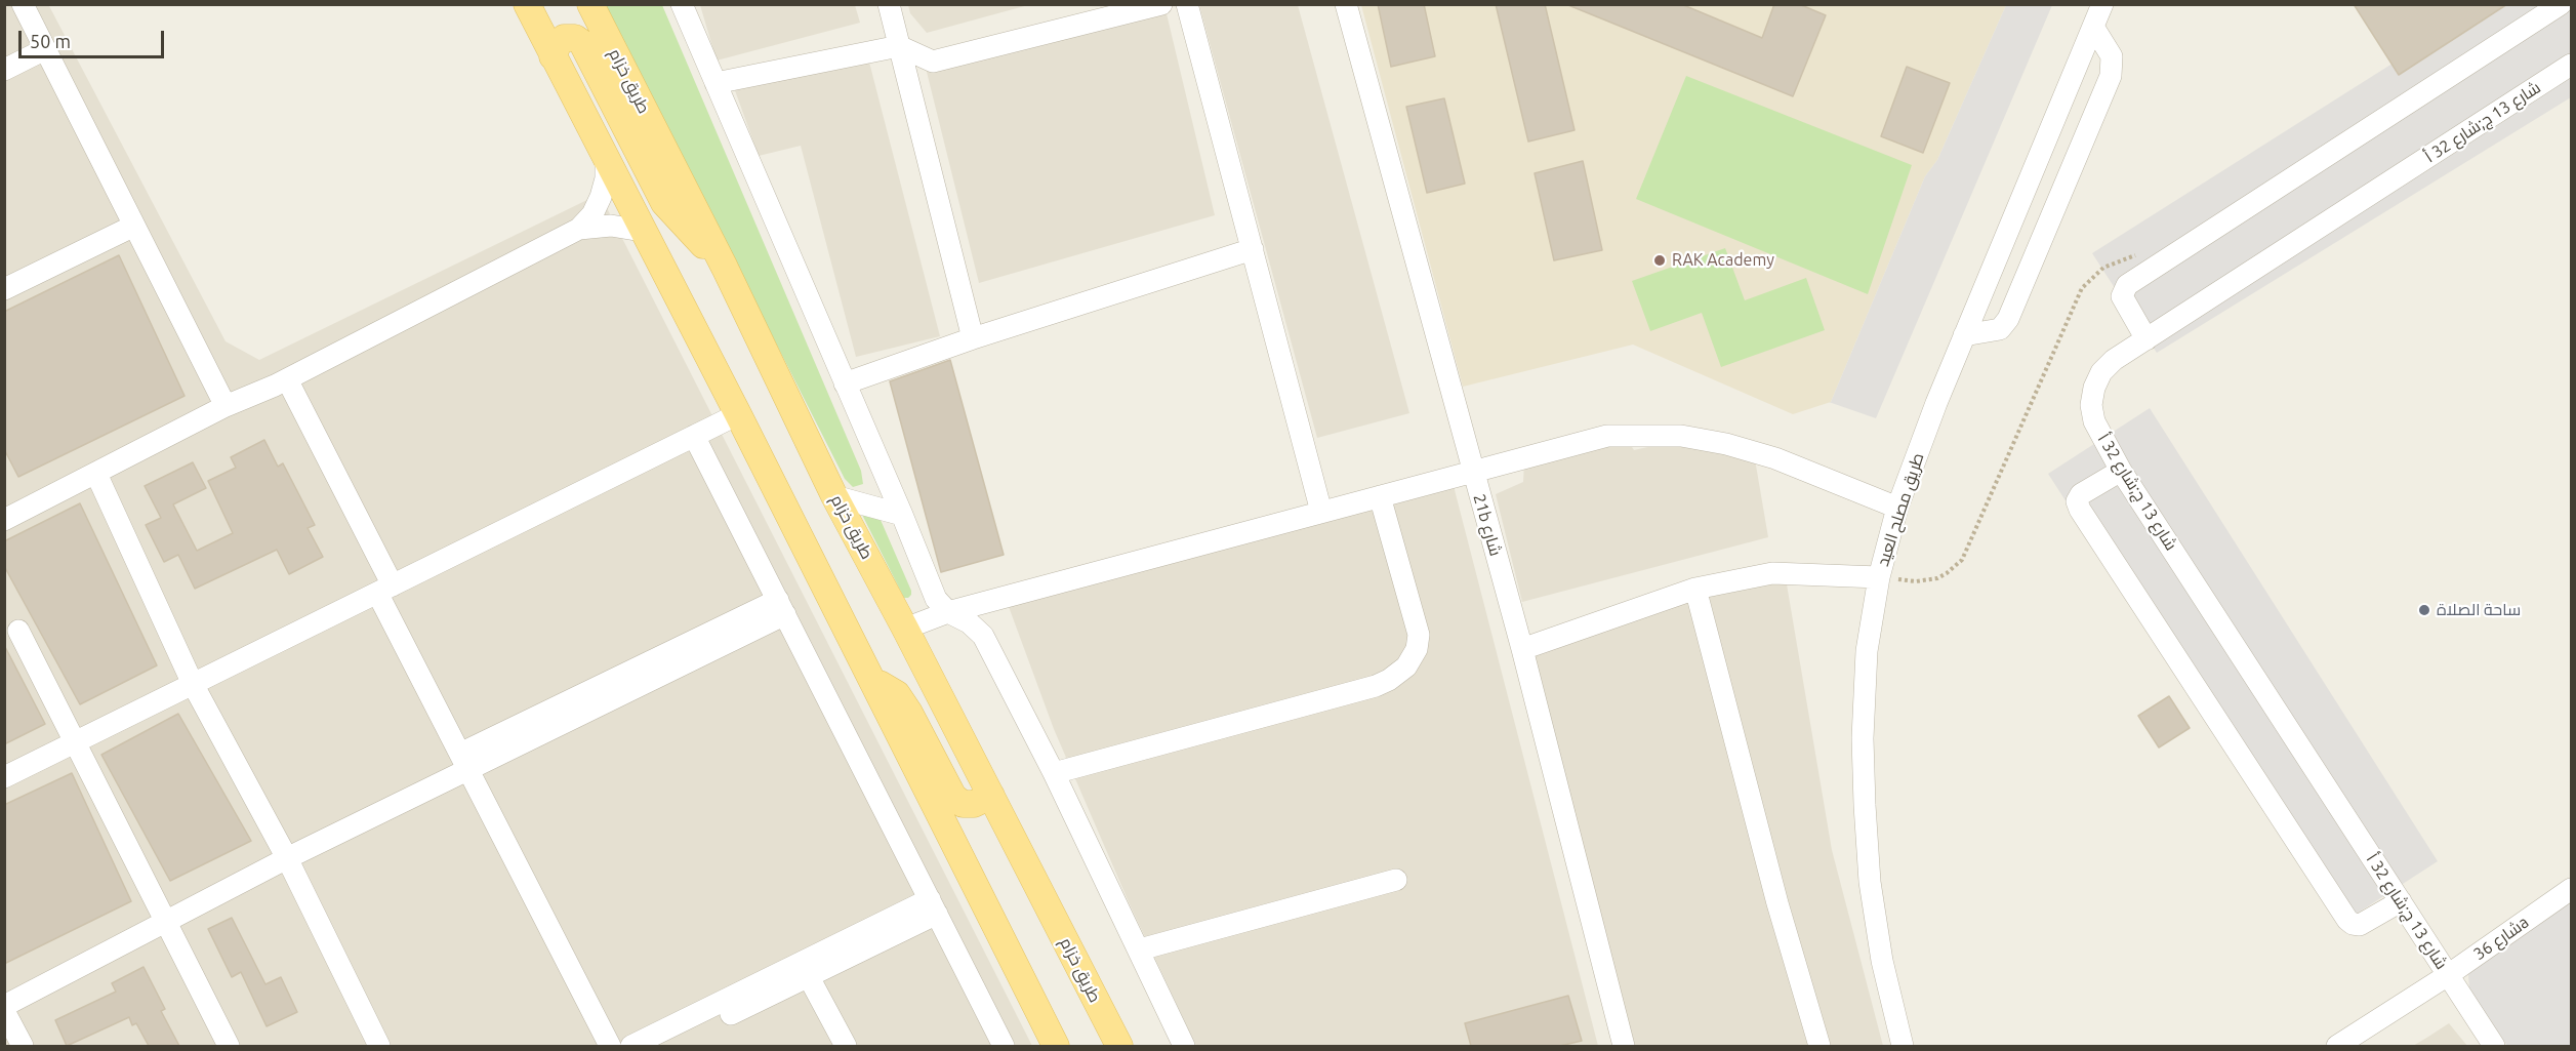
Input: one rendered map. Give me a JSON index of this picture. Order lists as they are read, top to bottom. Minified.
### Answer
{"streets":{"main road":["طريق خزام"],"street":["شارع 13 ج;شارع 32 أ","طريق مصلح العيد","21b شارع","شارع 36a"]},"crossings":[["شارع 13 ج;شارع 32 أ","شارع 36a"]],"places":["RAK Academy","ساحة الصلاة"],"scale_bar":"50 m"}
